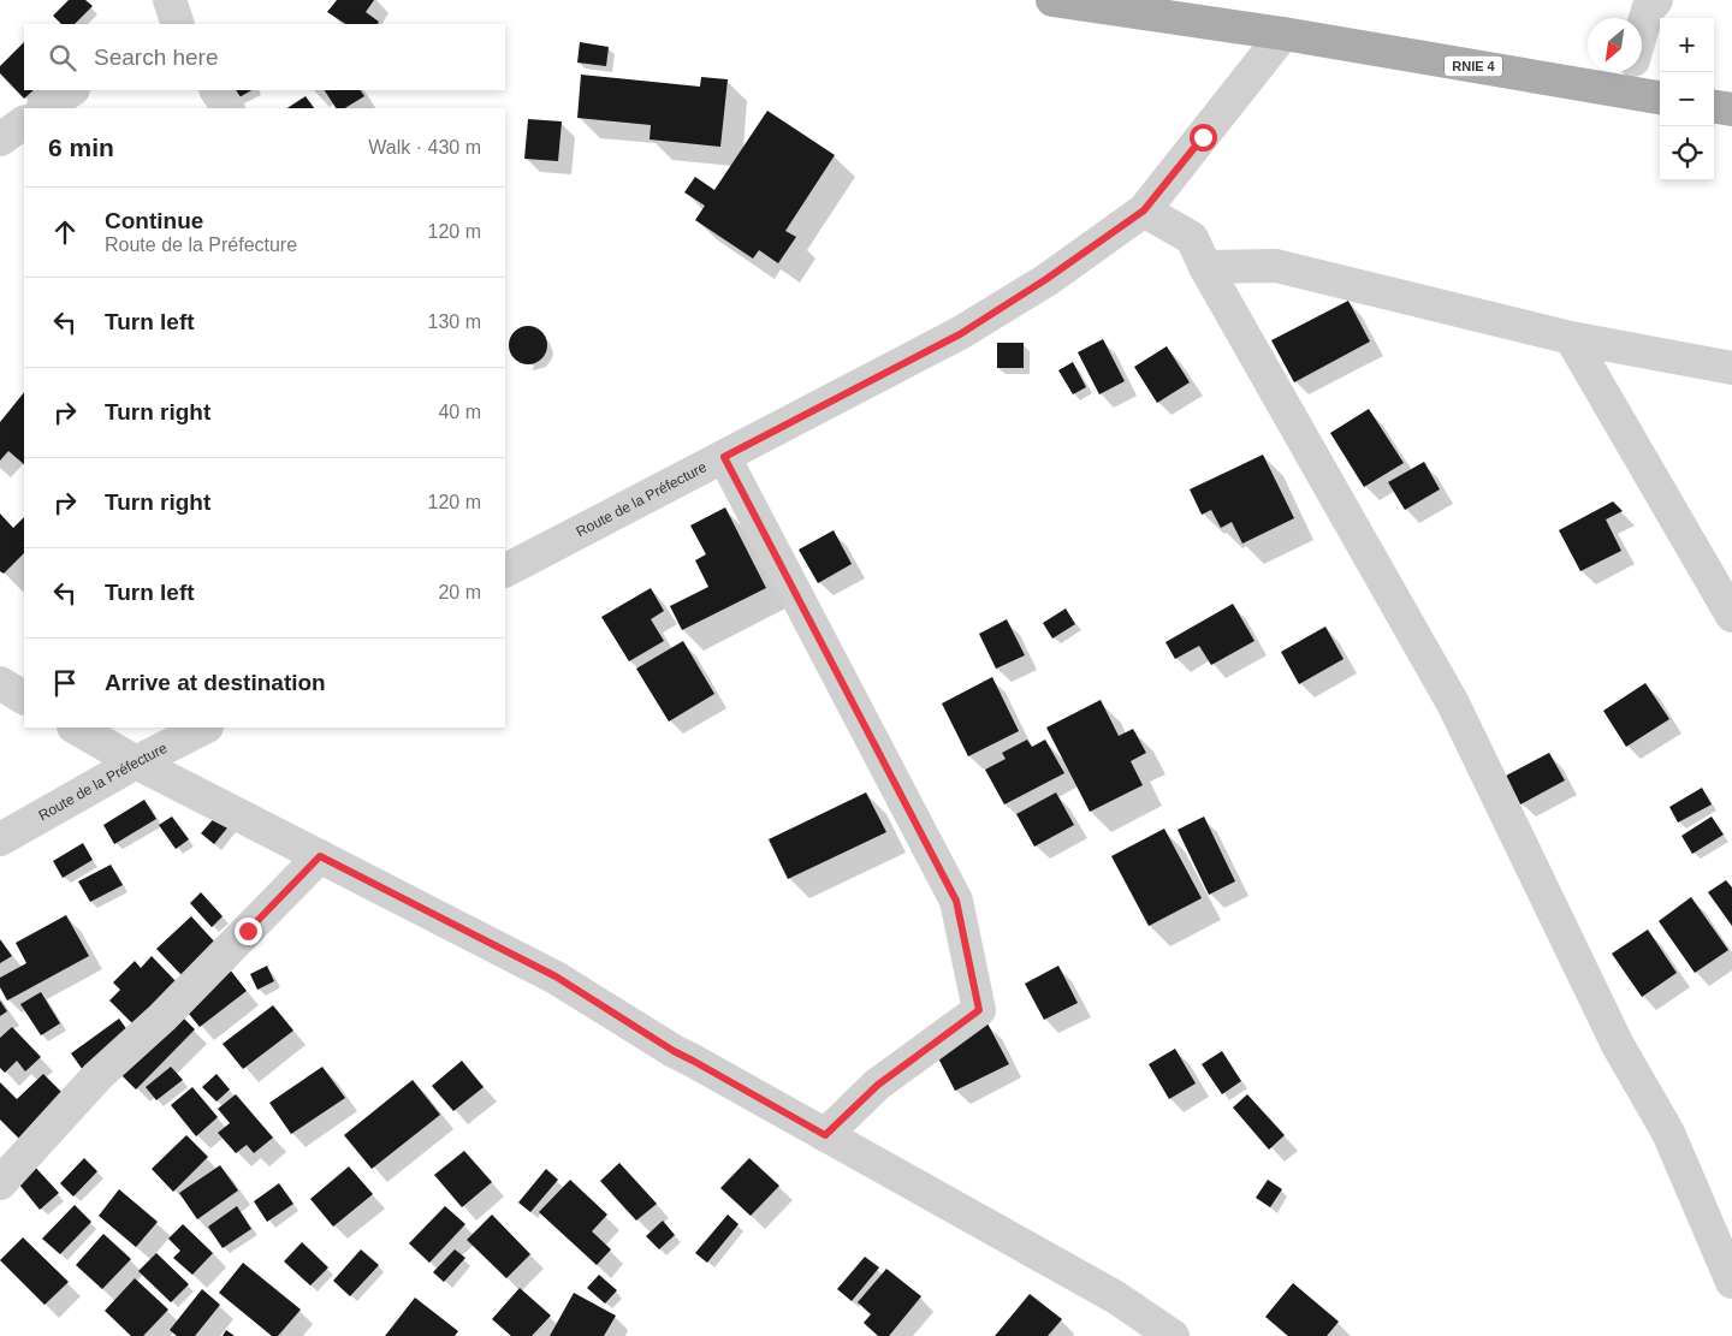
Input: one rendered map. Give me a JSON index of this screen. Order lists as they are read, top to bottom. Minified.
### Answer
{"streets":{"main road":["RNIE 4"],"street":["Route de la Préfecture"]},"crossings":[["RNIE 4","Route de la Préfecture"]],"north":"bottom left","page":{"map_buttons":["+","−"],"search":"Search here","heading":["6 min","Walk · 430 m"],"list":[["Continue","Route de la Préfecture","120 m"],["Turn left","130 m"],["Turn right","40 m"],["Turn right","120 m"],["Turn left","20 m"],"Arrive at destination"]}}
